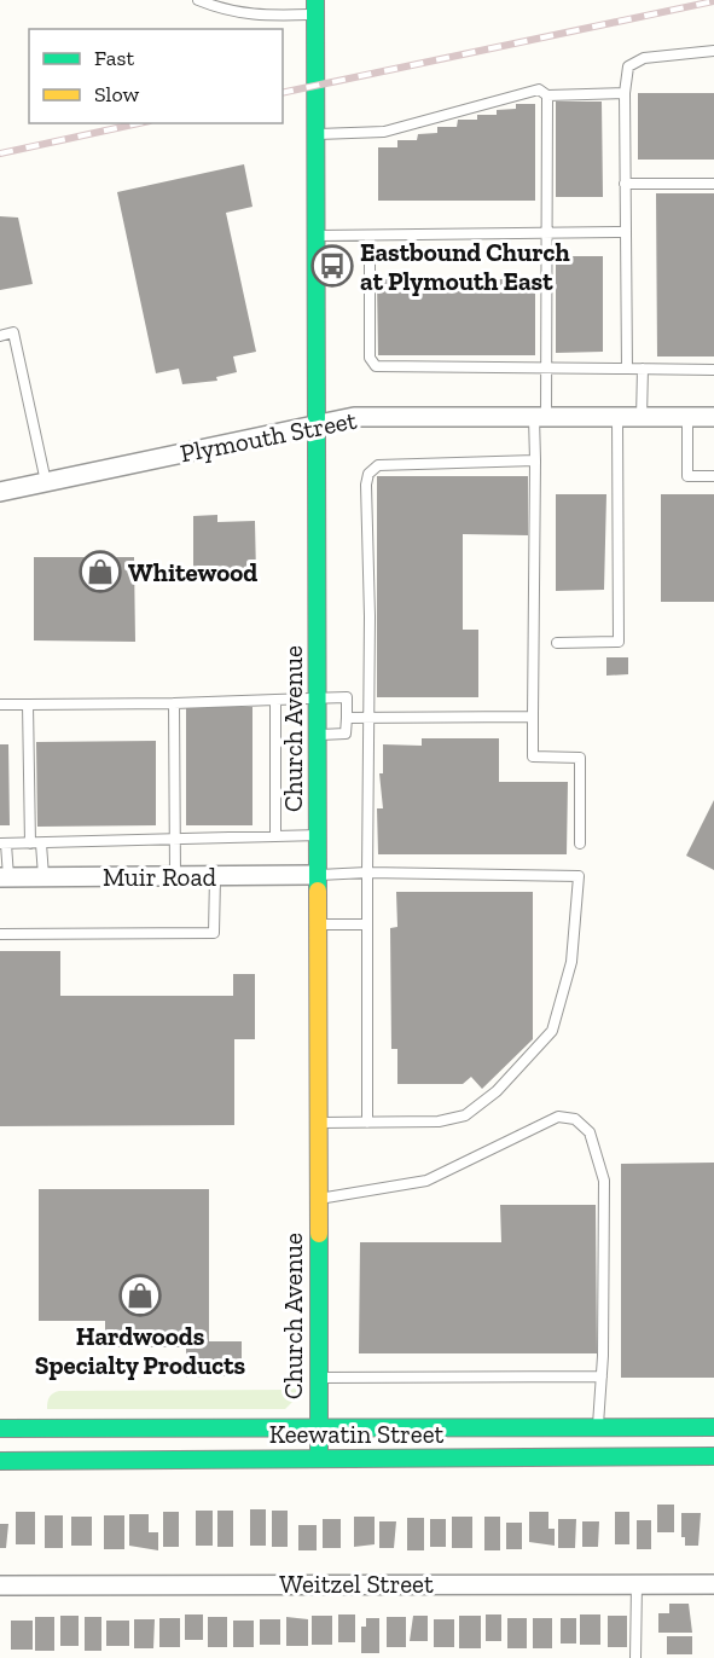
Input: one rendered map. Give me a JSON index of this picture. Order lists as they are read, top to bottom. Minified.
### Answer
{"streets":{"street":["Plymouth Street","Church Avenue","Muir Road","Keewatin Street","Weitzel Street"]},"crossings":[["Plymouth Street","Church Avenue"],["Church Avenue","Muir Road"],["Church Avenue","Keewatin Street"]],"places":{"bus stop":["Eastbound Church at Plymouth East"],"shop":["Whitewood","Hardwoods Specialty Products"]},"legend":["Fast","Slow"]}
